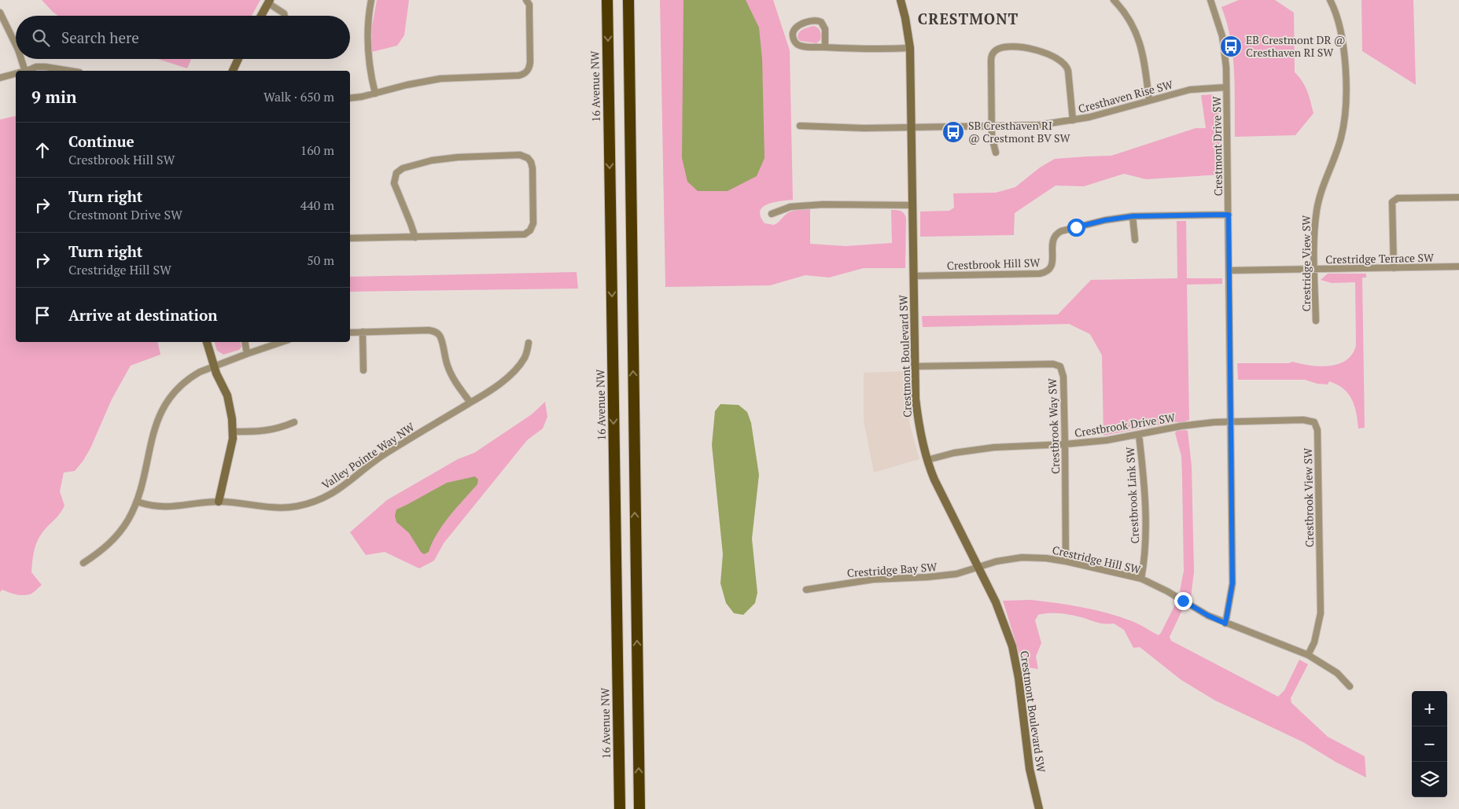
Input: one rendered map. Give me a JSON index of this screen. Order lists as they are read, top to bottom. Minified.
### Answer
{"streets":{"highway":["16 Avenue NW"],"street":["Cresthaven Rise SW","Crestmont Drive SW","Crestridge Terrace SW","Crestridge View SW","Crestbrook Hill SW","Crestmont Boulevard SW","Crestbrook Drive SW","Crestbrook Way SW","Valley Pointe Way NW","Crestbrook Link SW","Crestbrook View SW","Crestridge Hill SW","Crestridge Bay SW"]},"crossings":[["Cresthaven Rise SW","Crestmont Drive SW"],["Cresthaven Rise SW","Crestmont Boulevard SW"],["Crestmont Drive SW","Crestridge Terrace SW"],["Crestmont Drive SW","Crestbrook Hill SW"],["Crestmont Drive SW","Crestbrook Drive SW"],["Crestmont Drive SW","Crestbrook View SW"],["Crestmont Drive SW","Crestridge Hill SW"],["Crestridge Terrace SW","Crestridge View SW"],["Crestbrook Hill SW","Crestmont Boulevard SW"],["Crestmont Boulevard SW","Crestbrook Drive SW"],["Crestmont Boulevard SW","Crestbrook Way SW"],["Crestmont Boulevard SW","Crestridge Hill SW"],["Crestmont Boulevard SW","Crestridge Bay SW"],["Crestbrook Drive SW","Crestbrook Way SW"],["Crestbrook Drive SW","Crestbrook Link SW"],["Crestbrook Drive SW","Crestbrook View SW"],["Crestbrook Way SW","Crestridge Hill SW"],["Crestbrook Link SW","Crestridge Hill SW"],["Crestbrook View SW","Crestridge Hill SW"],["Crestridge Hill SW","Crestridge Bay SW"]],"districts":["CRESTMONT"],"places":{"bus stop":["EB Crestmont DR @ Cresthaven RI SW","SB Cresthaven RI @ Crestmont BV SW"]},"page":{"search":"Search here","heading":["9 min","Walk · 650 m"],"list":[["Continue","Crestbrook Hill SW","160 m"],["Turn right","Crestmont Drive SW","440 m"],["Turn right","Crestridge Hill SW","50 m"],"Arrive at destination"],"map_buttons":["+","−"]}}
